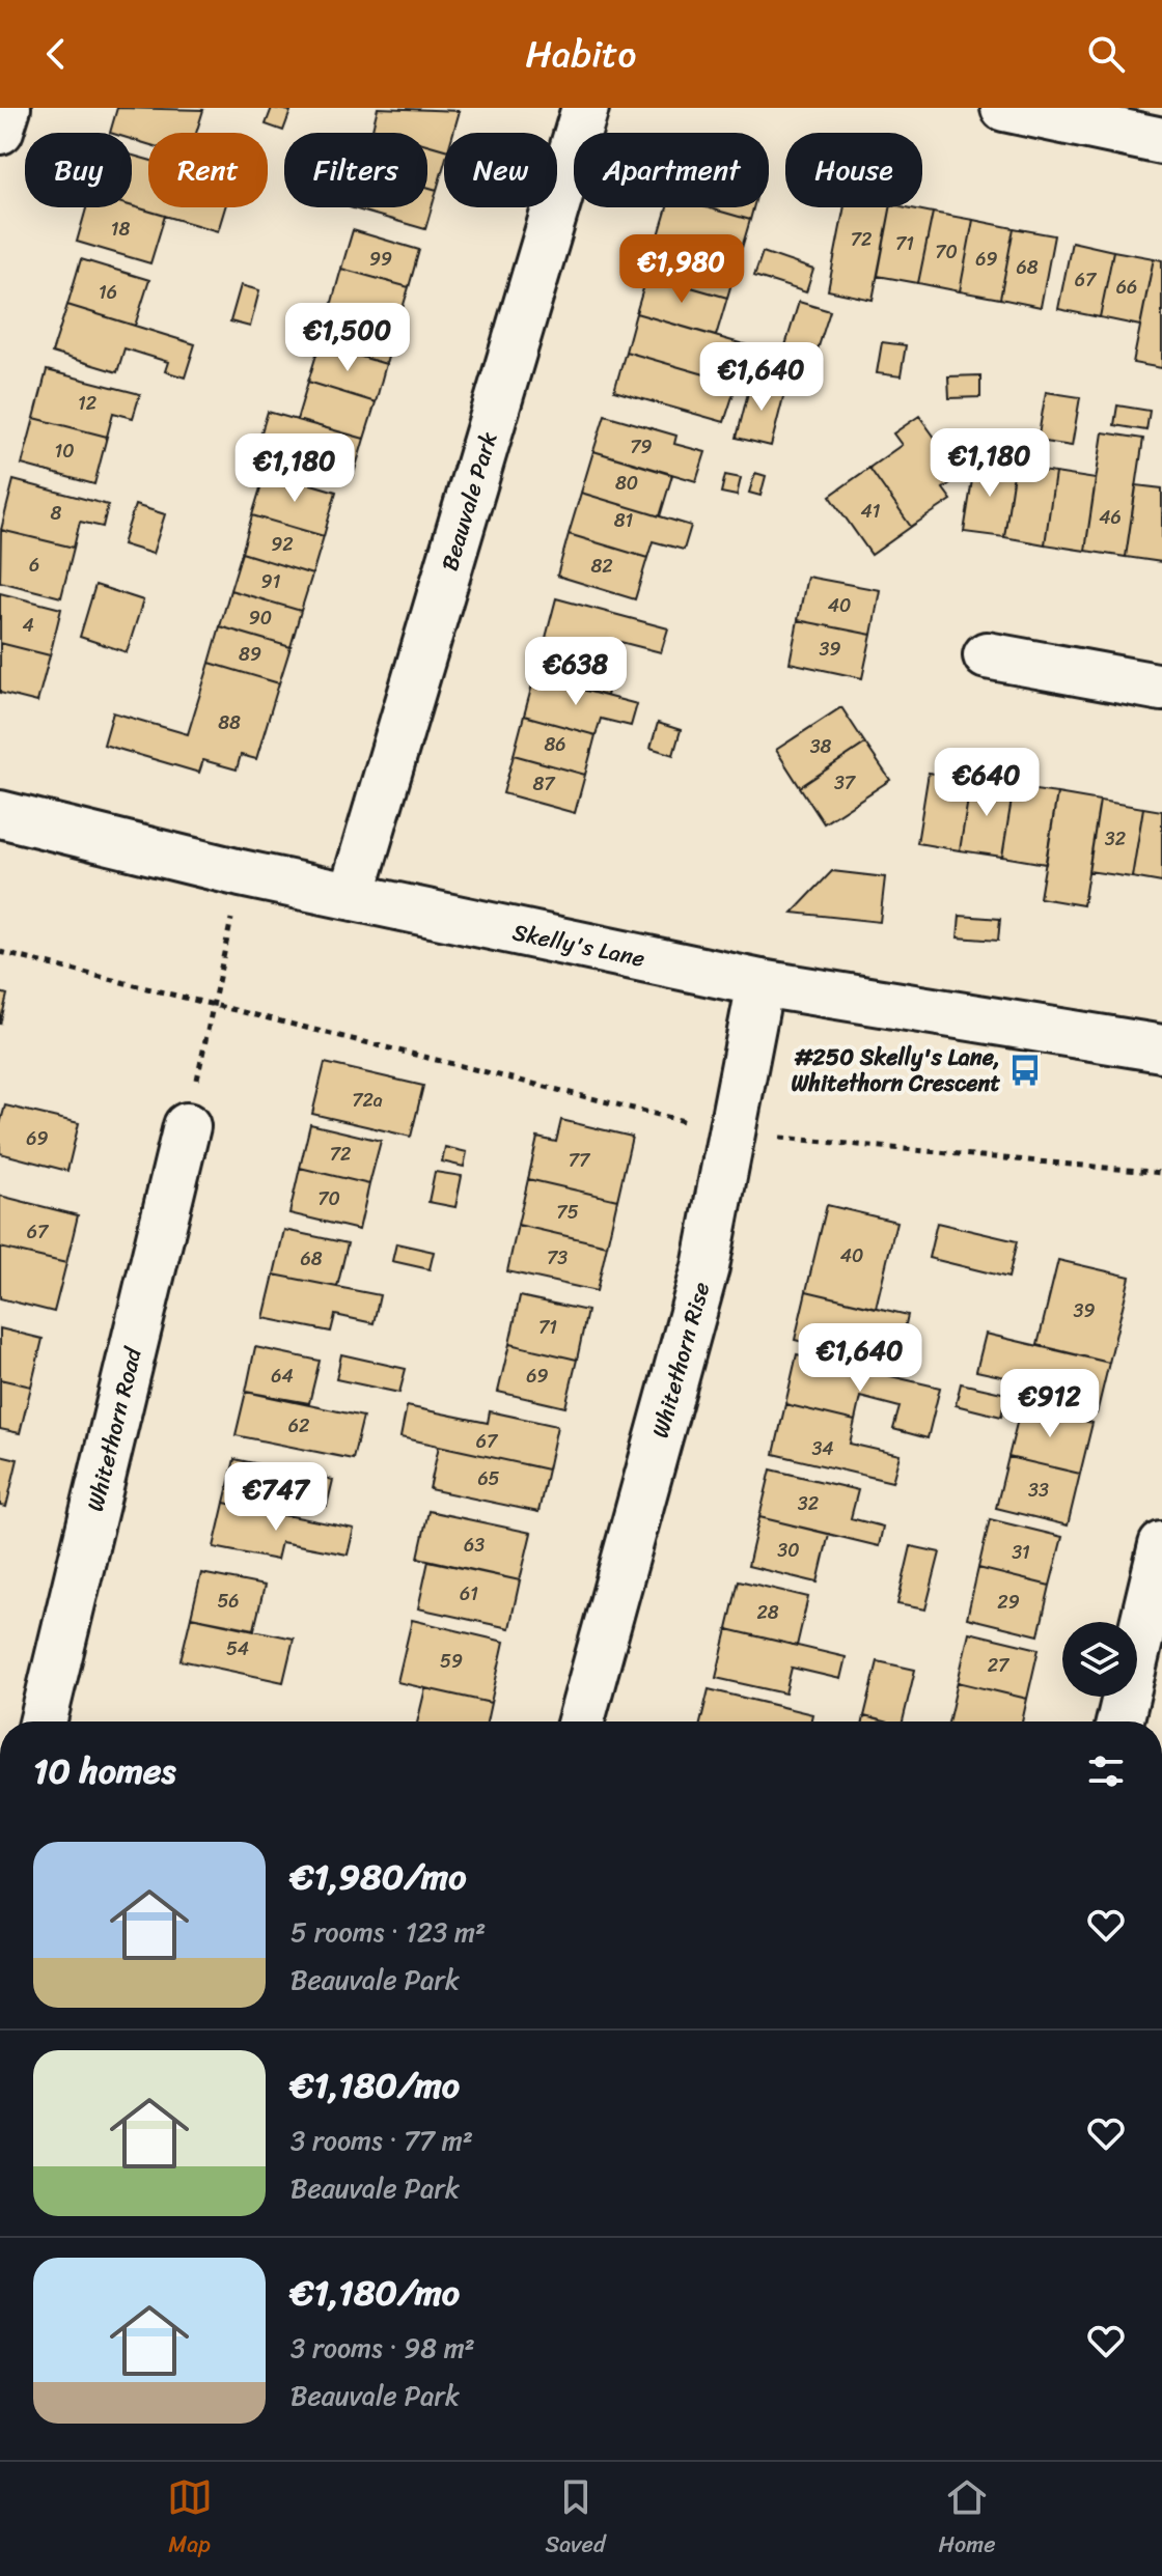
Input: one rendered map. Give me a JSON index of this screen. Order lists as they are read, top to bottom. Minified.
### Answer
{"streets":{"street":["Beauvale Park","Skelly's Lane","Whitethorn Rise","Whitethorn Road"]},"crossings":[["Beauvale Park","Skelly's Lane"],["Skelly's Lane","Whitethorn Rise"]],"places":{"bus stop":["#250 Skelly's Lane, Whitethorn Crescent"]},"house_numbers":["18","72","71","70","99","69","68","67","66","16","12","79","10","80","41","8","46","81","92","6","82","91","40","90","4","39","89","88","86","38","37","87","32","72a","69","72","77","70","75","67","40","73","68","39","71","64","69","62","67","34","65","33","32","63","30","31","61","56","29","28","54","59","27"],"page":{"header":"Habito","chip":["Buy","Rent","Filters","New","Apartment","House"],"price":["€1,980","€1,500","€1,640","€1,180","€1,180","€638","€640","€1,640","€912","€747"],"heading":"10 homes","list":[{"name":"€1,980/mo","note":"5 rooms · 123 m² · Beauvale Park"},{"name":"€1,180/mo","note":"3 rooms · 77 m² · Beauvale Park"},{"name":"€1,180/mo","note":"3 rooms · 98 m² · Beauvale Park"}],"tabs":["Map","Saved","Home"]}}
